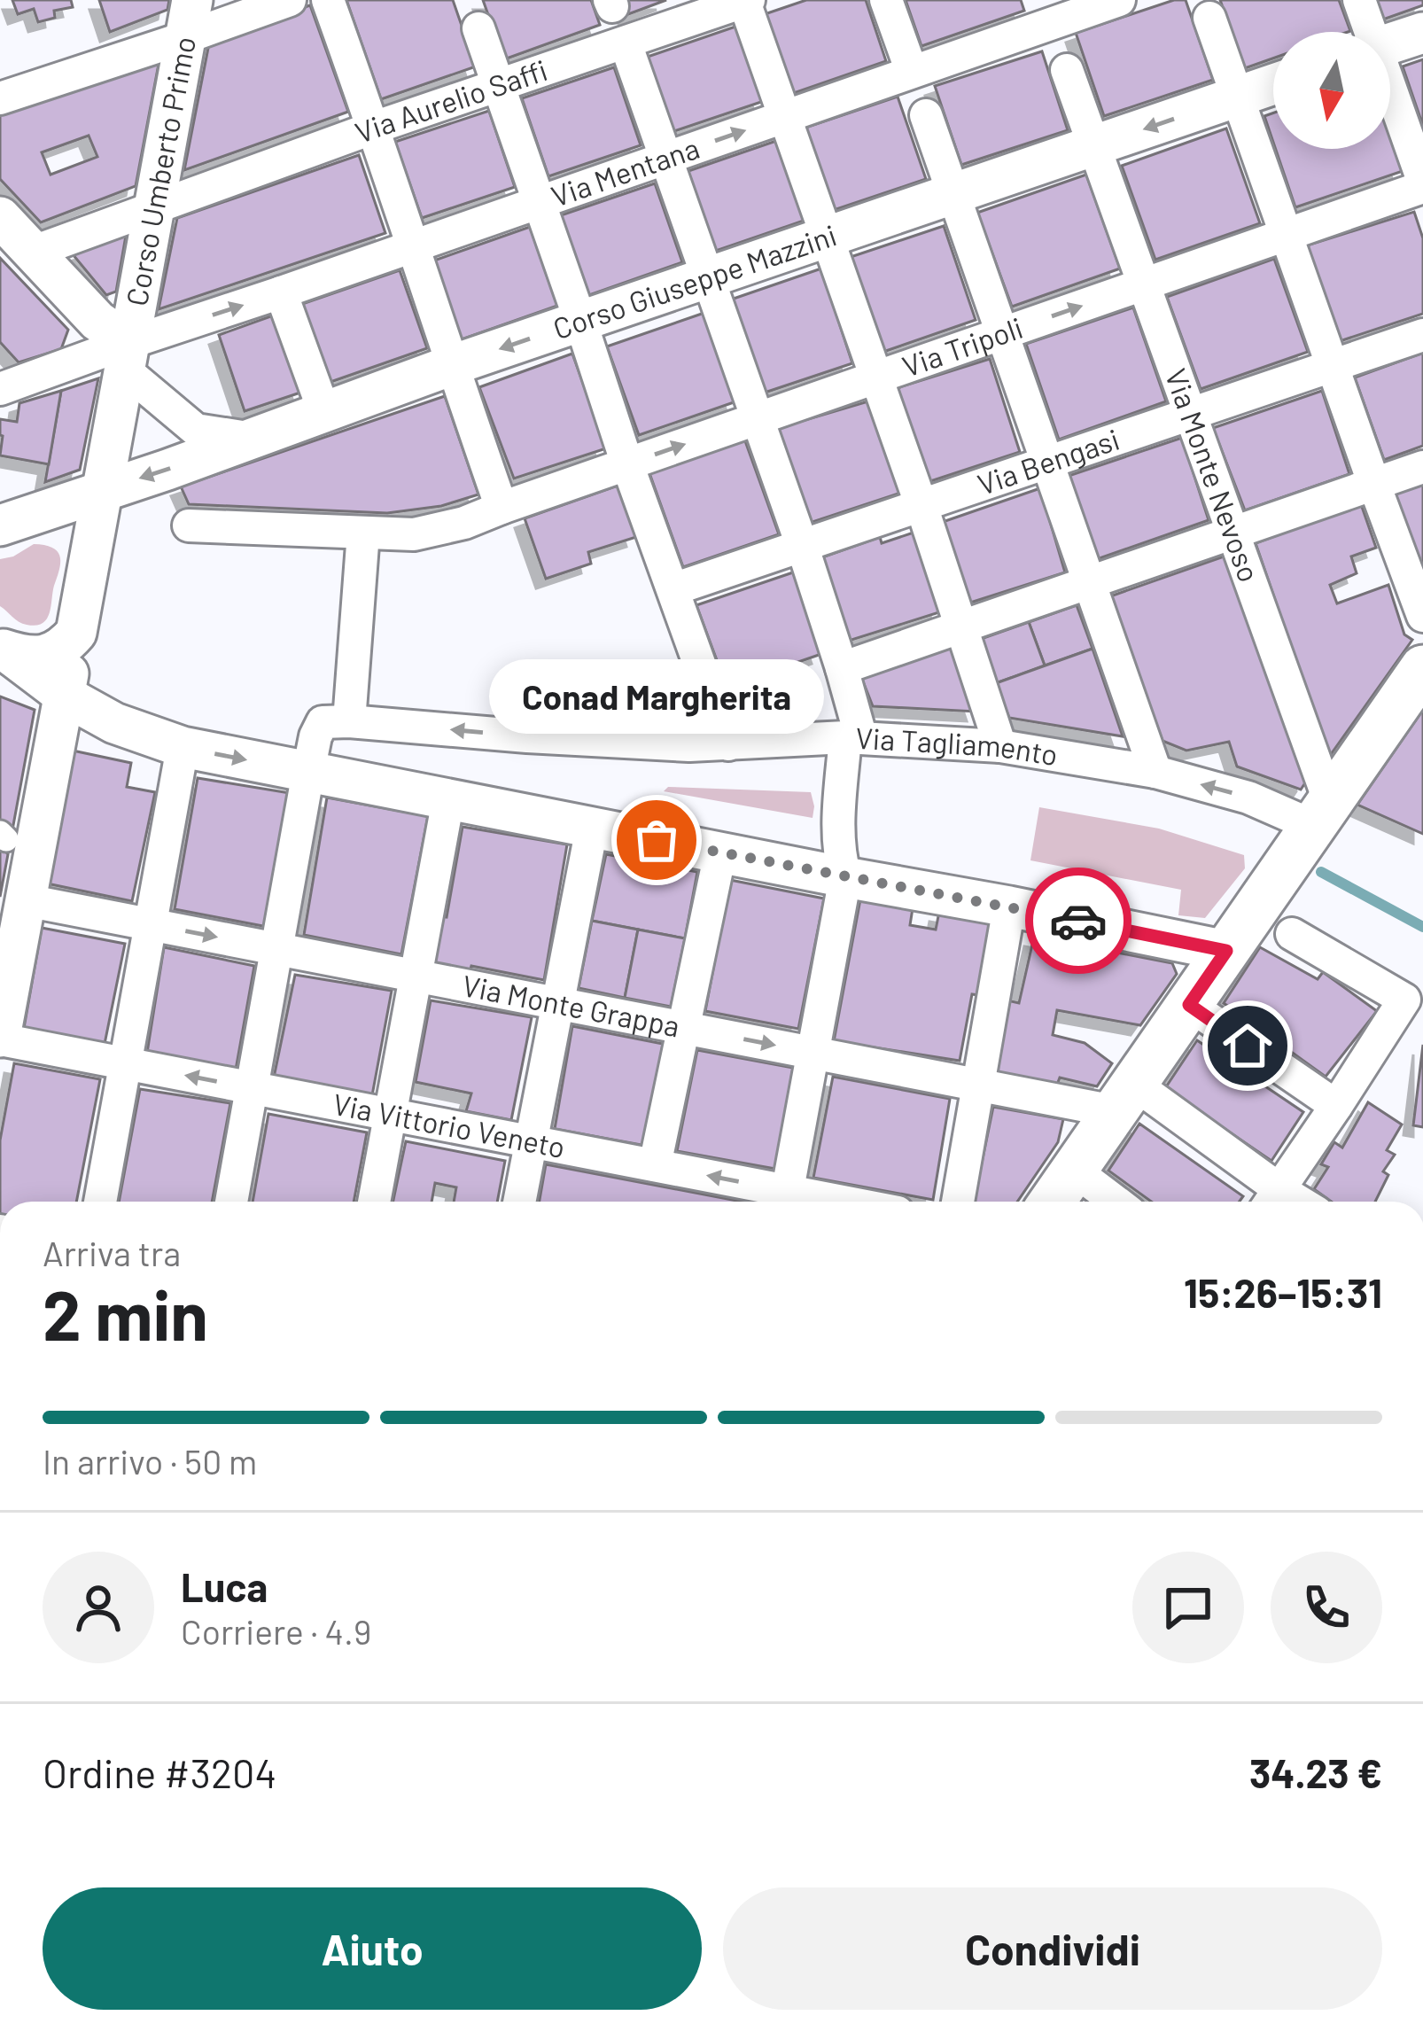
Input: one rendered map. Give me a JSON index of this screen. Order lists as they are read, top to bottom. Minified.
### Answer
{"streets":{"street":["Via Aurelio Saffi","Corso Umberto Primo","Via Mentana","Corso Giuseppe Mazzini","Via Tripoli","Via Bengasi","Via Monte Nevoso","Via Tagliamento","Via Monte Grappa","Via Vittorio Veneto"]},"crossings":[["Via Aurelio Saffi","Corso Umberto Primo"],["Corso Umberto Primo","Via Mentana"],["Corso Umberto Primo","Corso Giuseppe Mazzini"],["Corso Giuseppe Mazzini","Via Monte Nevoso"],["Via Tripoli","Via Monte Nevoso"],["Via Bengasi","Via Monte Nevoso"],["Via Monte Nevoso","Via Tagliamento"]],"places":["Conad Margherita"],"north":"bottom","page":{"bubble":"Conad Margherita","heading":["2 min","Arriva tra","15:26–15:31"],"panel":["Luca","Corriere · 4.9","Ordine #3204","34.23 €"],"bar":"In arrivo · 50 m","buttons":["Aiuto","Condividi"]}}
